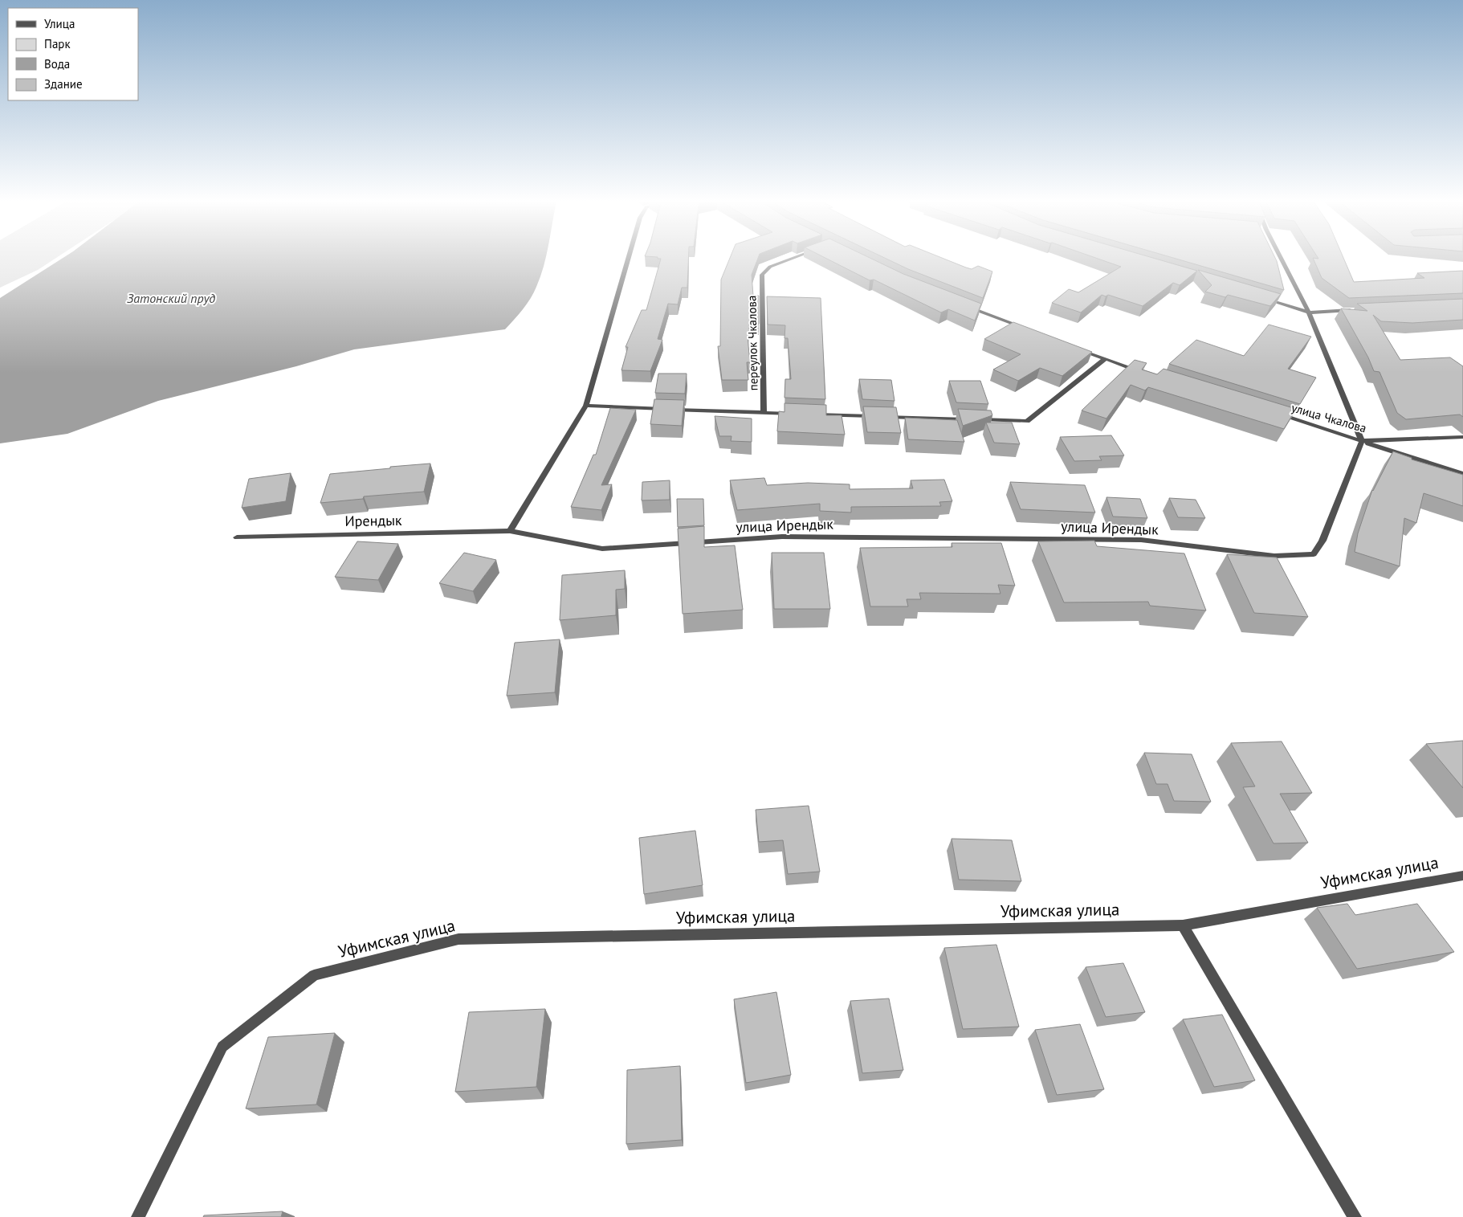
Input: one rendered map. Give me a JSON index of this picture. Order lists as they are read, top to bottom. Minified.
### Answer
{"streets":{"street":["переулок Чкалова","улица Чкалова","Ирендык","улица Ирендык","Уфимская улица"]},"crossings":[["улица Чкалова","улица Ирендык"],["Ирендык","улица Ирендык"]],"water":["Затонский пруд"],"legend":["Улица","Парк","Вода","Здание"]}
